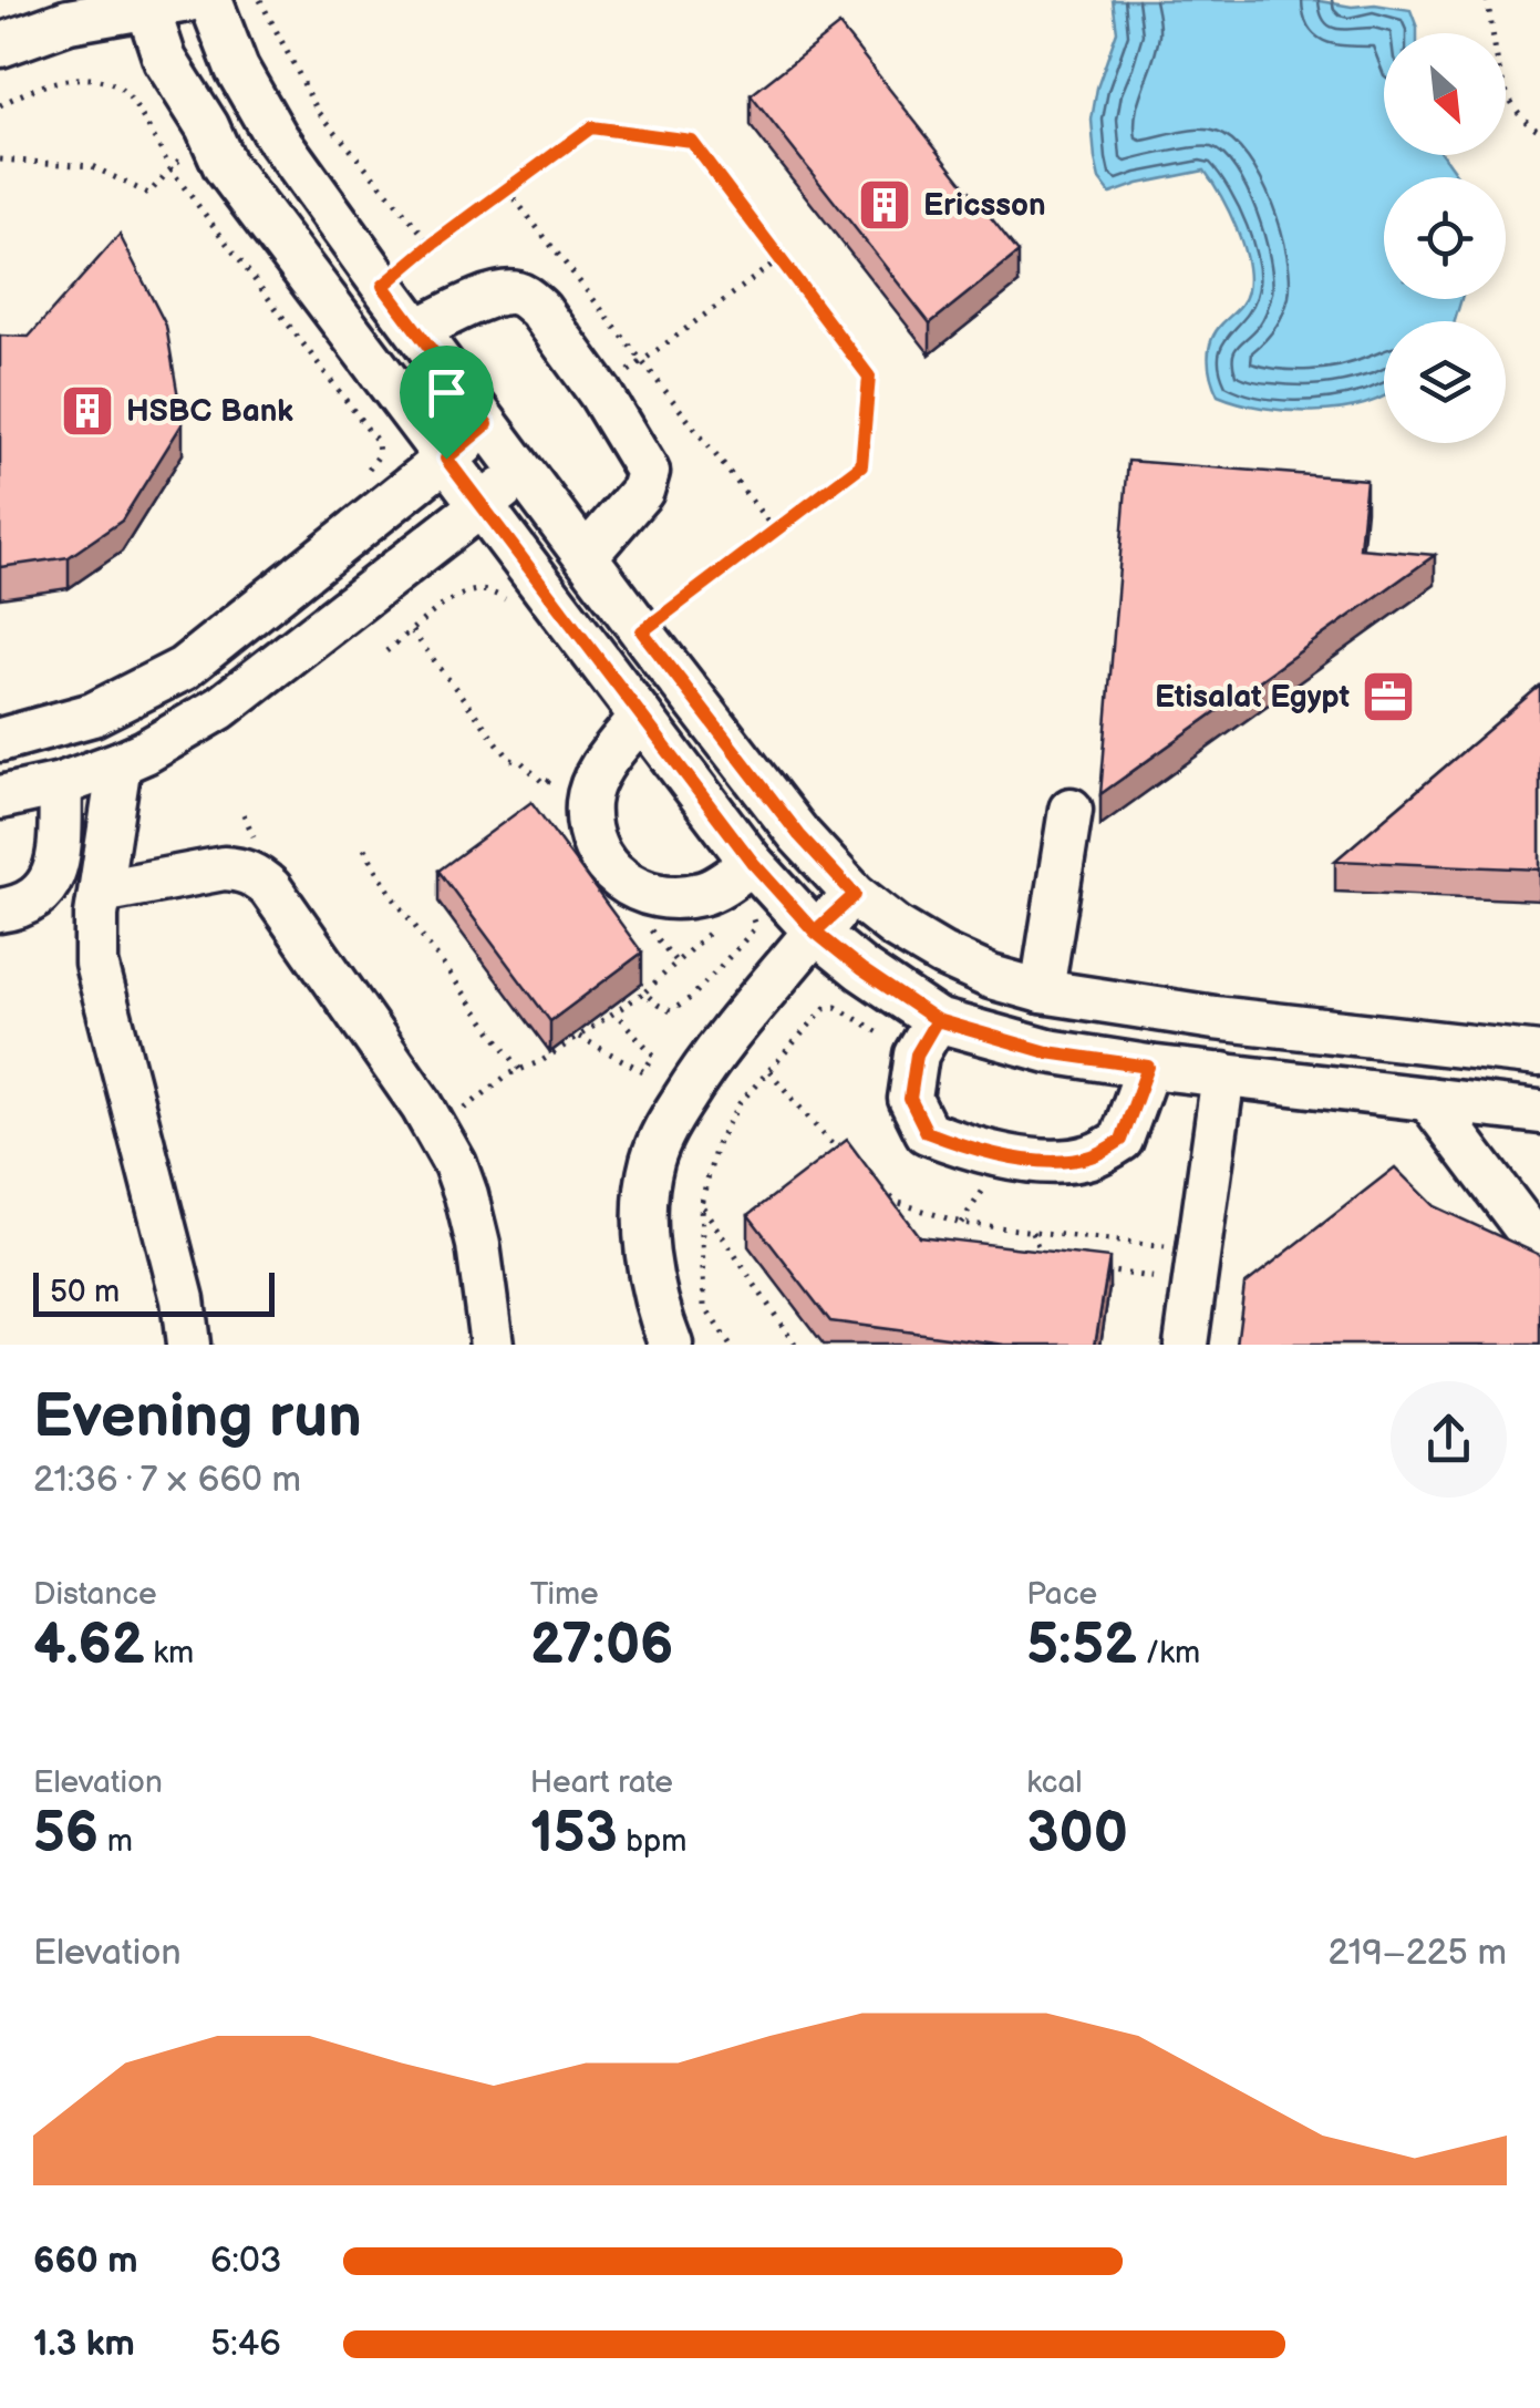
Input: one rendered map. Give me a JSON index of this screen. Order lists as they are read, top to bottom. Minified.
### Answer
{"places":{"building":["Ericsson","HSBC Bank"],"office":["Etisalat Egypt"]},"scale_bar":"50 m","north":"bottom right","page":{"scale":"50 m","heading":["Evening run","21:36 · 7 × 660 m"],"stats":[["Distance","4.62 km"],["Time","27:06"],["Pace","5:52 /km"],["Elevation","56 m"],["Heart rate","153 bpm"],["kcal","300"]],"chart":["Elevation","219–225 m"],"list":[{"name":"660 m","note":"6:03"},{"name":"1.3 km","note":"5:46"}]}}
